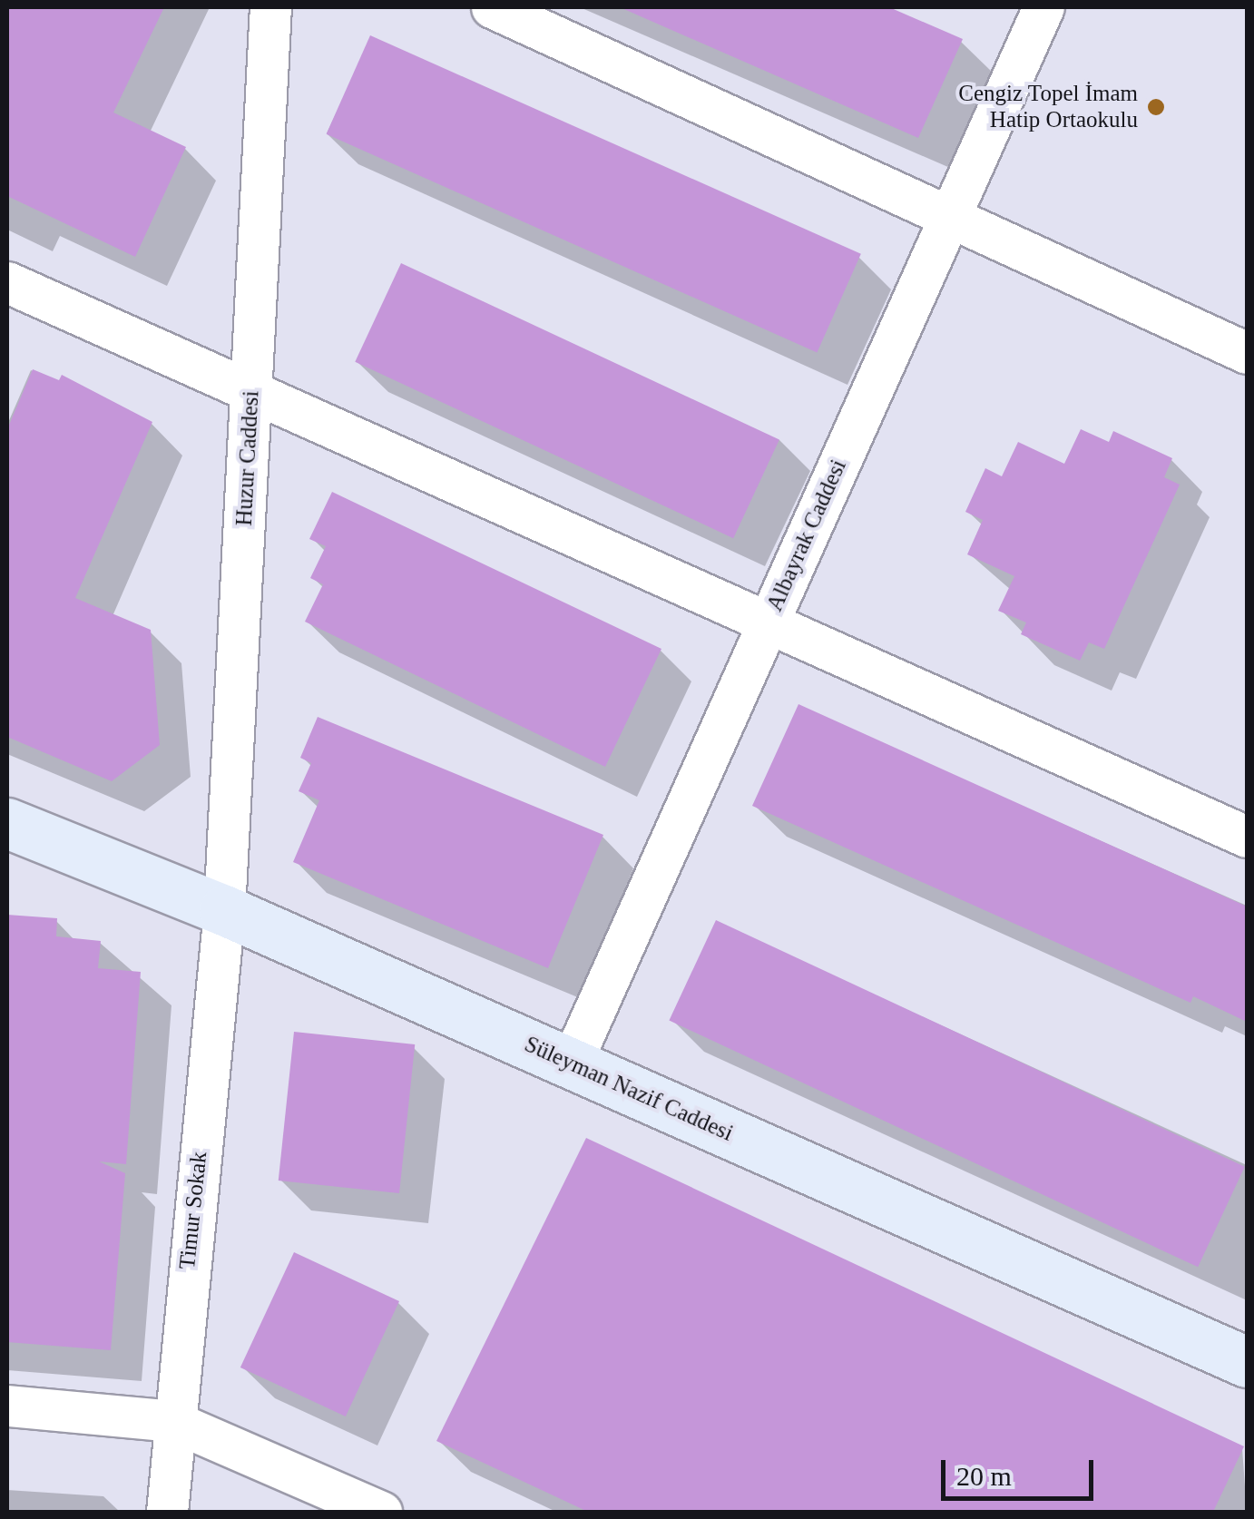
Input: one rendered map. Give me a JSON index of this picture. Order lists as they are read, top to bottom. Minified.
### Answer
{"streets":{"street":["Huzur Caddesi","Albayrak Caddesi","Süleyman Nazif Caddesi","Timur Sokak"]},"crossings":[["Huzur Caddesi","Süleyman Nazif Caddesi"],["Huzur Caddesi","Timur Sokak"],["Albayrak Caddesi","Süleyman Nazif Caddesi"],["Süleyman Nazif Caddesi","Timur Sokak"]],"places":["Cengiz Topel İmam Hatip Ortaokulu"],"scale_bar":"20 m"}
